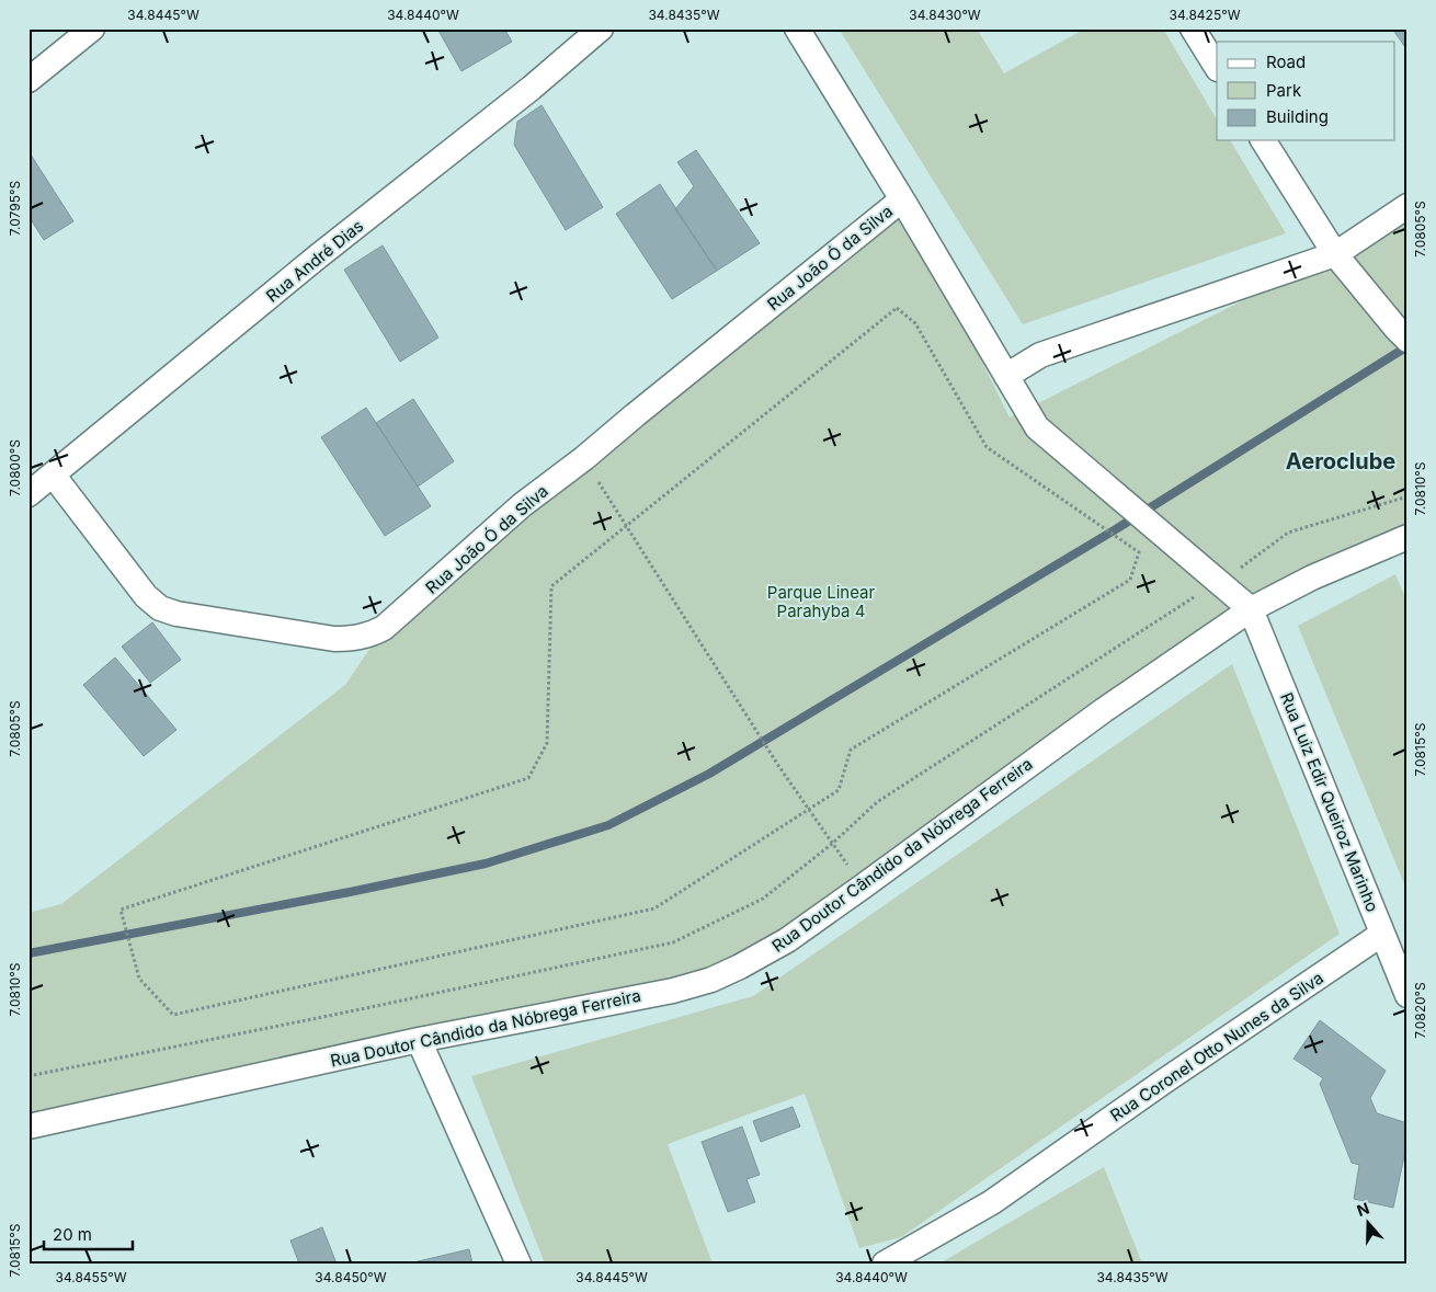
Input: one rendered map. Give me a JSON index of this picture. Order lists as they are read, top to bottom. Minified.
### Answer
{"streets":{"street":["Rua João Ó da Silva","Rua André Dias","Rua Luiz Edir Queiroz Marinho","Rua Doutor Cândido da Nóbrega Ferreira","Rua Coronel Otto Nunes da Silva"]},"crossings":[["Rua João Ó da Silva","Rua André Dias"],["Rua Luiz Edir Queiroz Marinho","Rua Doutor Cândido da Nóbrega Ferreira"],["Rua Luiz Edir Queiroz Marinho","Rua Coronel Otto Nunes da Silva"]],"districts":["Aeroclube"],"parks":["Parque Linear Parahyba 4"],"legend":["Road","Park","Building"],"scale_bar":"20 m","north":"top","coordinates":["34.8445°W","34.8440°W","34.8435°W","34.8430°W","34.8425°W","7.0795°S","7.0805°S","7.0800°S","7.0810°S","7.0815°S","7.0820°S","34.8455°W","34.8450°W"]}
